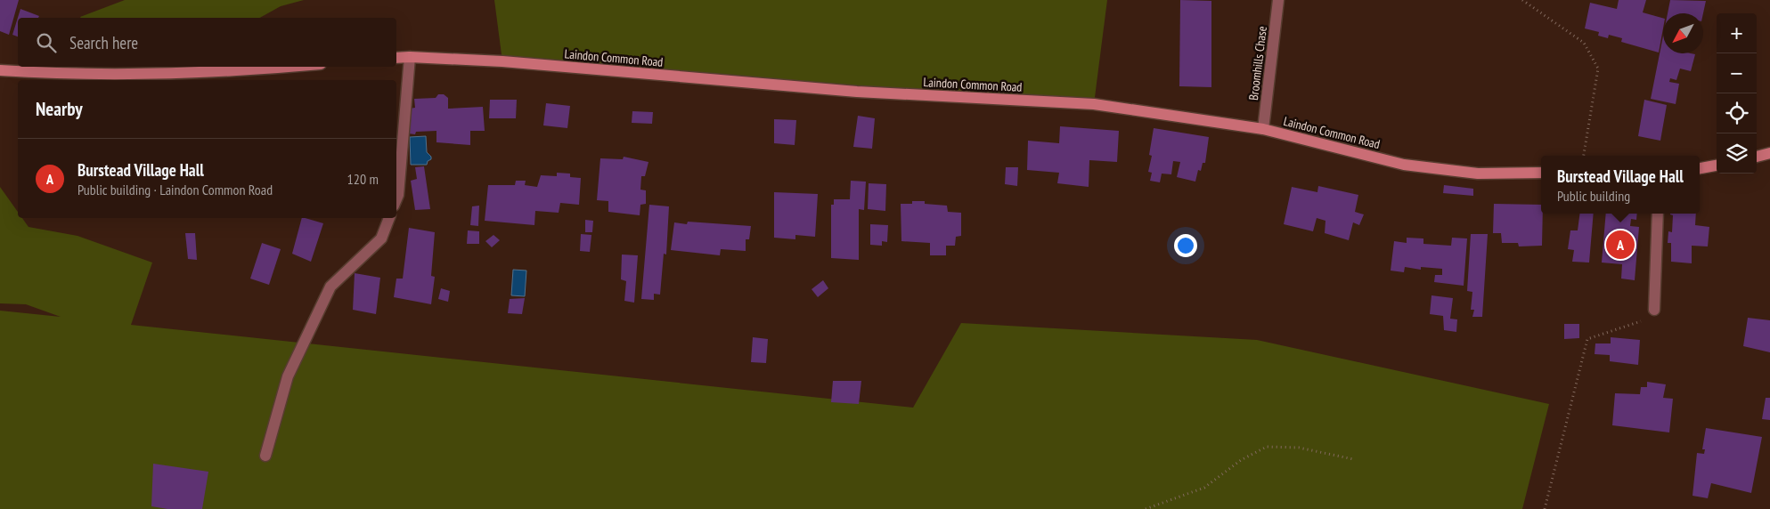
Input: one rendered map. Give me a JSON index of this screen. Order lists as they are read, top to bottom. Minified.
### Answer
{"streets":{"street":["Laindon Common Road","Broomhills Chase"]},"crossings":[["Laindon Common Road","Broomhills Chase"]],"north":"bottom left","page":{"map_buttons":["+","−"],"search":"Search here","heading":"Nearby","list":[{"mark":"A","name":"Burstead Village Hall","note":"Public building · Laindon Common Road","value":"120 m"}],"popup":["Burstead Village Hall","Public building"],"pins":"A"}}
